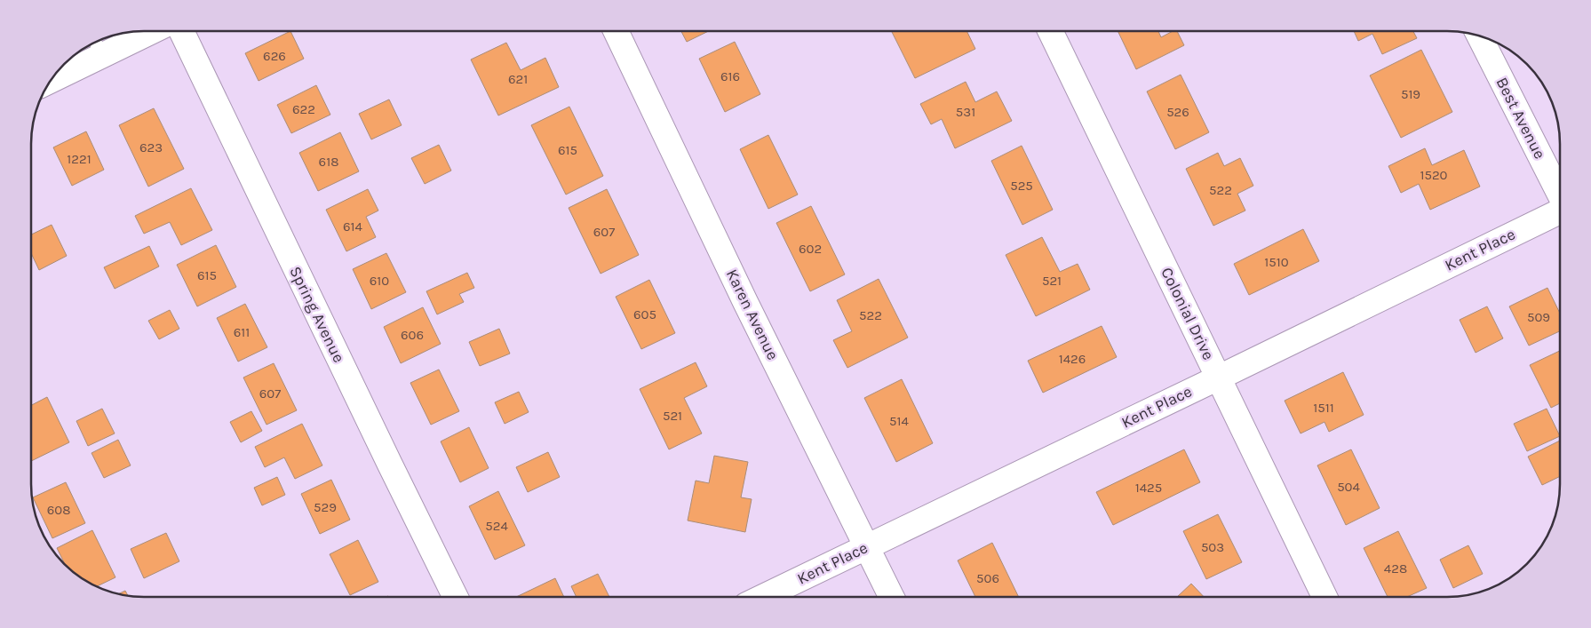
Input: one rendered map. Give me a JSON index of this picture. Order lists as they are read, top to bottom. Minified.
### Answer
{"streets":{"street":["Best Avenue","Kent Place","Colonial Drive","Spring Avenue","Karen Avenue"]},"crossings":[["Kent Place","Colonial Drive"],["Kent Place","Karen Avenue"]],"house_numbers":["626","616","621","519","622","531","526","623","615","1221","618","1520","525","522","614","607","602","1510","615","610","521","605","522","509","611","606","1426","607","1511","521","514","504","1425","529","608","524","503","428","506"]}
